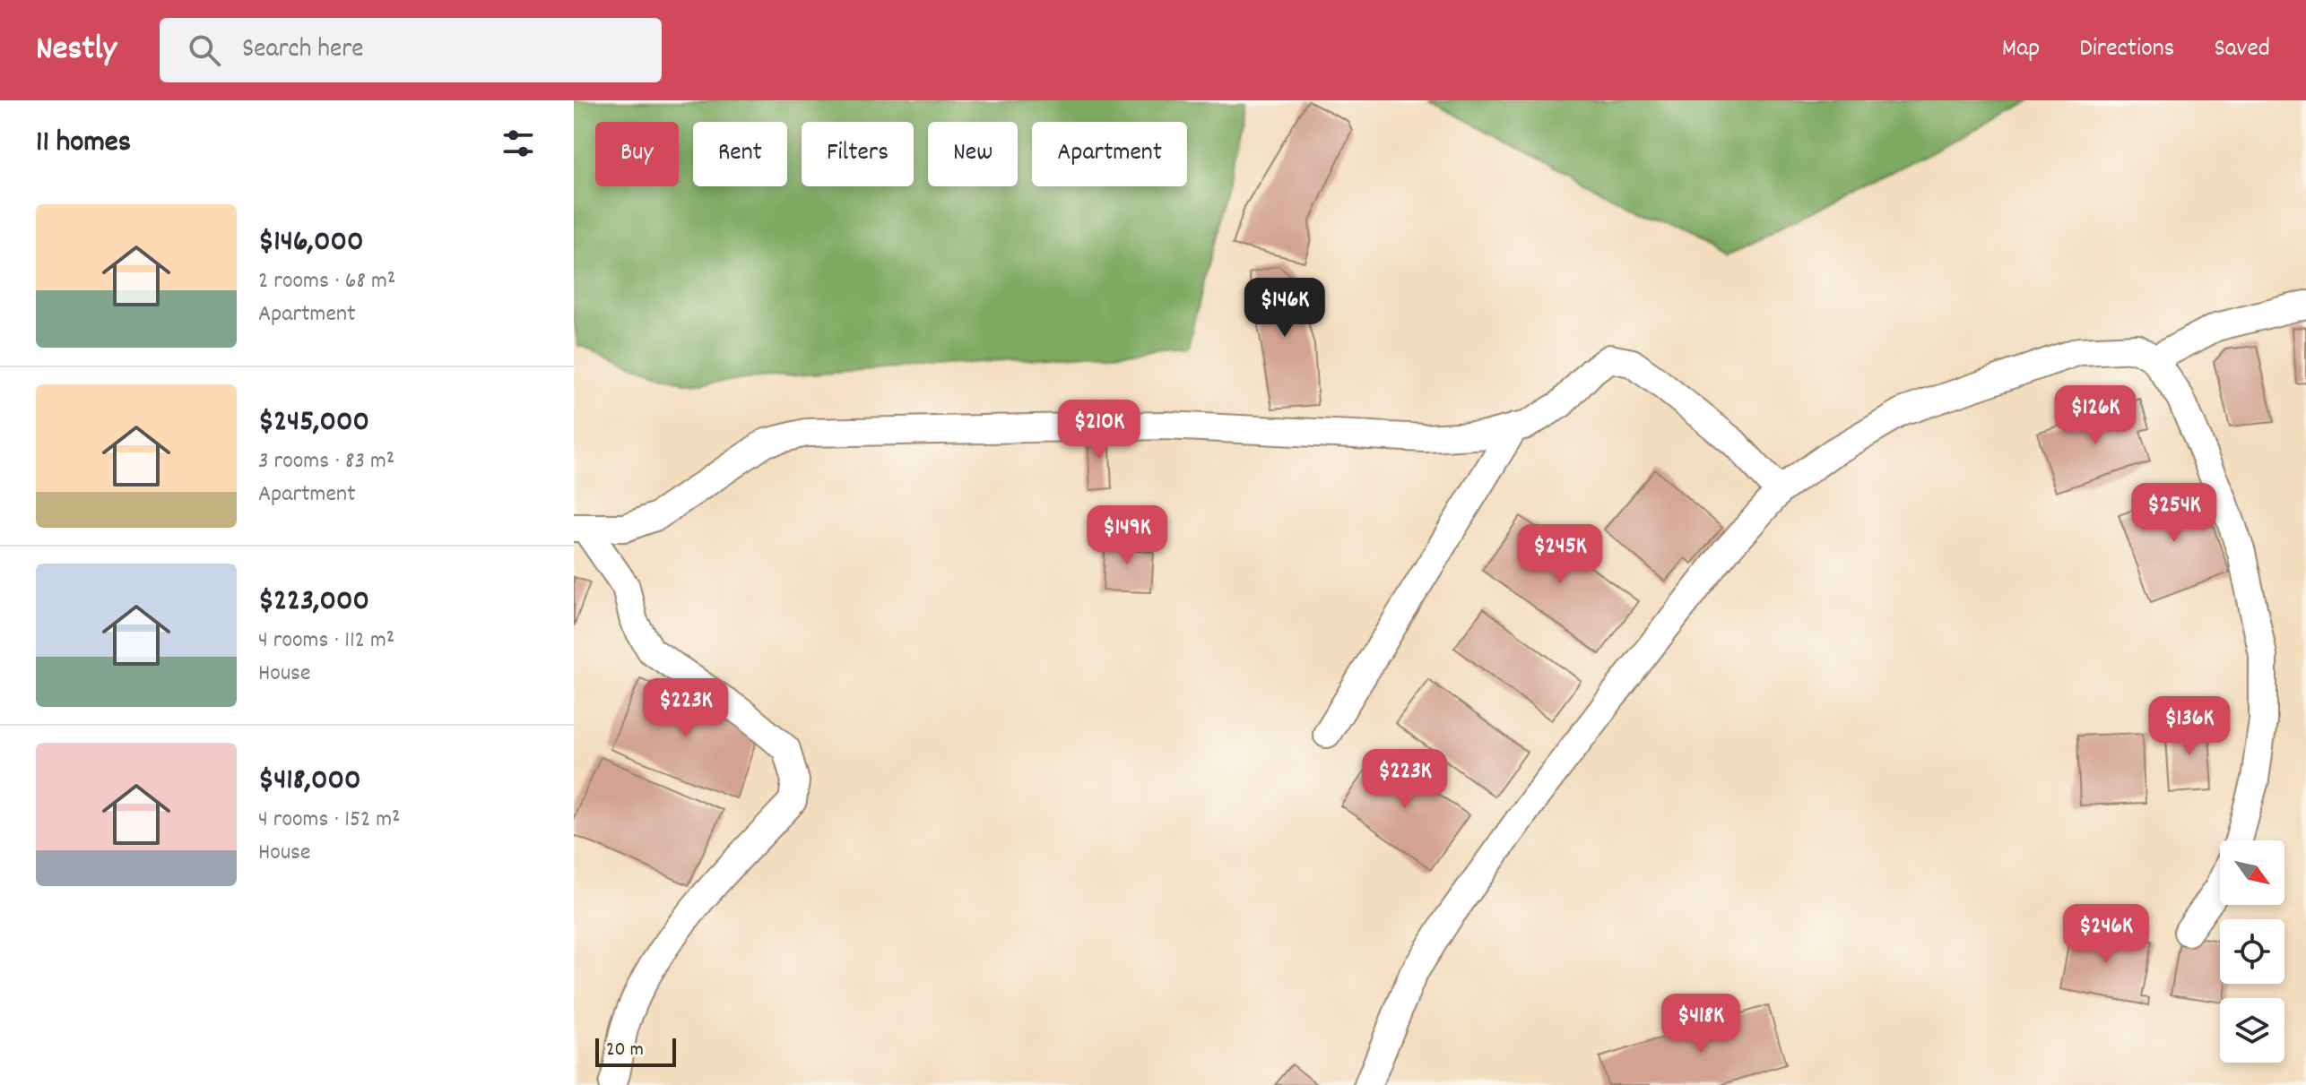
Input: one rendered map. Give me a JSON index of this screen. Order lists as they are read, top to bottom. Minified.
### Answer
{"scale_bar":"20 m","north":"bottom right","page":{"header":"Nestly","search":"Search here","nav":["Map","Directions","Saved"],"heading":"11 homes","chip":["Buy","Rent","Filters","New","Apartment"],"list":[{"name":"$146,000","note":"2 rooms · 68 m² · Apartment"},{"name":"$245,000","note":"3 rooms · 83 m² · Apartment"},{"name":"$223,000","note":"4 rooms · 112 m² · House"},{"name":"$418,000","note":"4 rooms · 152 m² · House"}],"price":["$146K","$126K","$210K","$254K","$149K","$245K","$223K","$136K","$223K","$246K","$418K"],"scale":"20 m"}}
